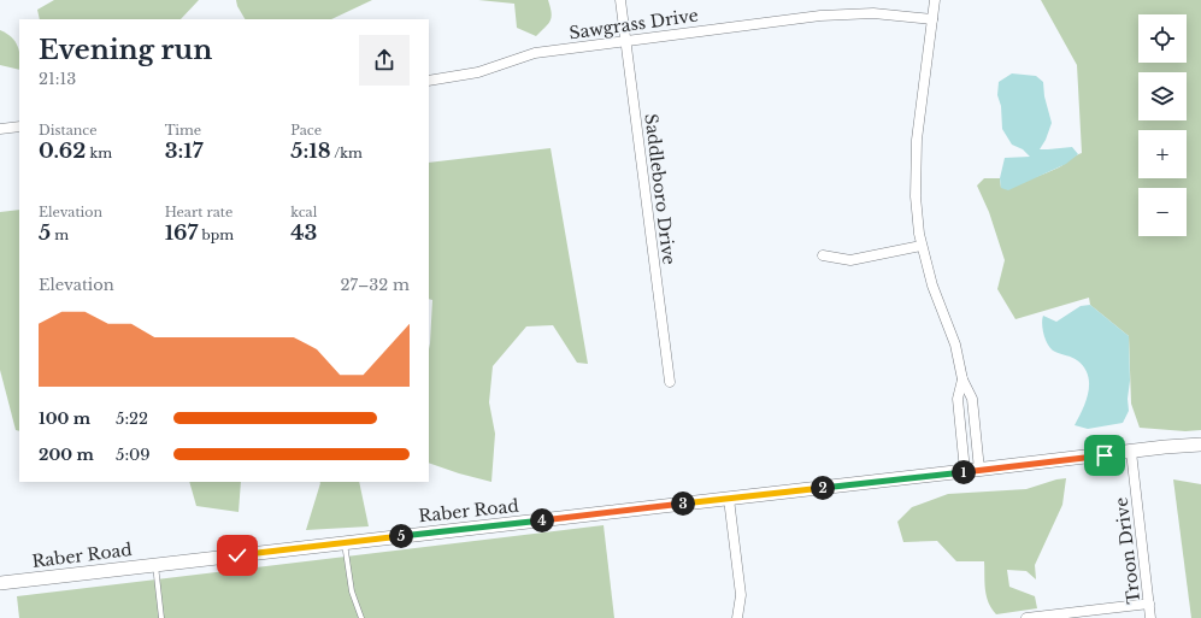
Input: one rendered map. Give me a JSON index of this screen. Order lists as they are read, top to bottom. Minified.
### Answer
{"streets":{"street":["Sawgrass Drive","Saddleboro Drive","Raber Road","Troon Drive"]},"crossings":[["Sawgrass Drive","Saddleboro Drive"],["Raber Road","Troon Drive"]],"page":{"map_buttons":["+","−"],"heading":["Evening run","21:13"],"stats":[["Distance","0.62 km"],["Time","3:17"],["Pace","5:18 /km"],["Elevation","5 m"],["Heart rate","167 bpm"],["kcal","43"]],"chart":["Elevation","27–32 m"],"list":[{"name":"100 m","note":"5:22"},{"name":"200 m","note":"5:09"}],"pins":["1","2","3","4","5"]}}
